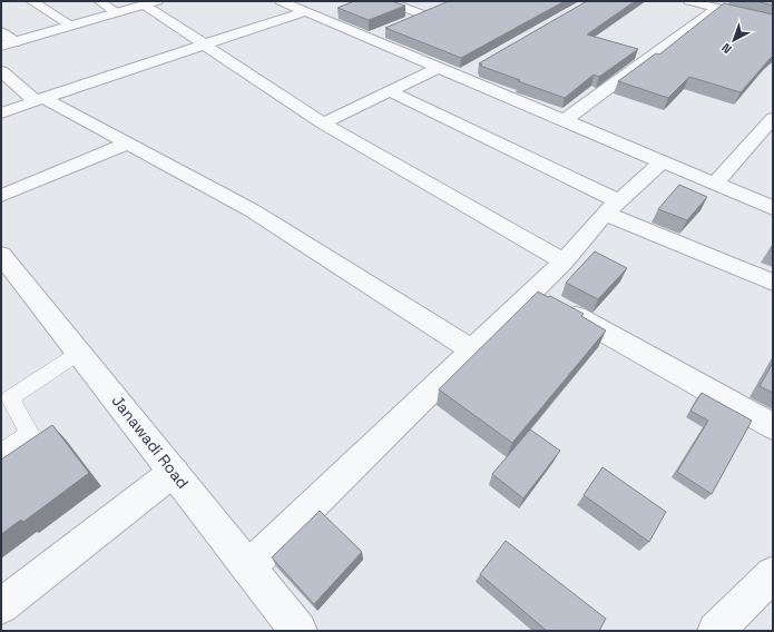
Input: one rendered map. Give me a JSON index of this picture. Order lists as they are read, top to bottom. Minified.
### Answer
{"streets":{"street":["Janawadi Road"]},"north":"bottom left"}
